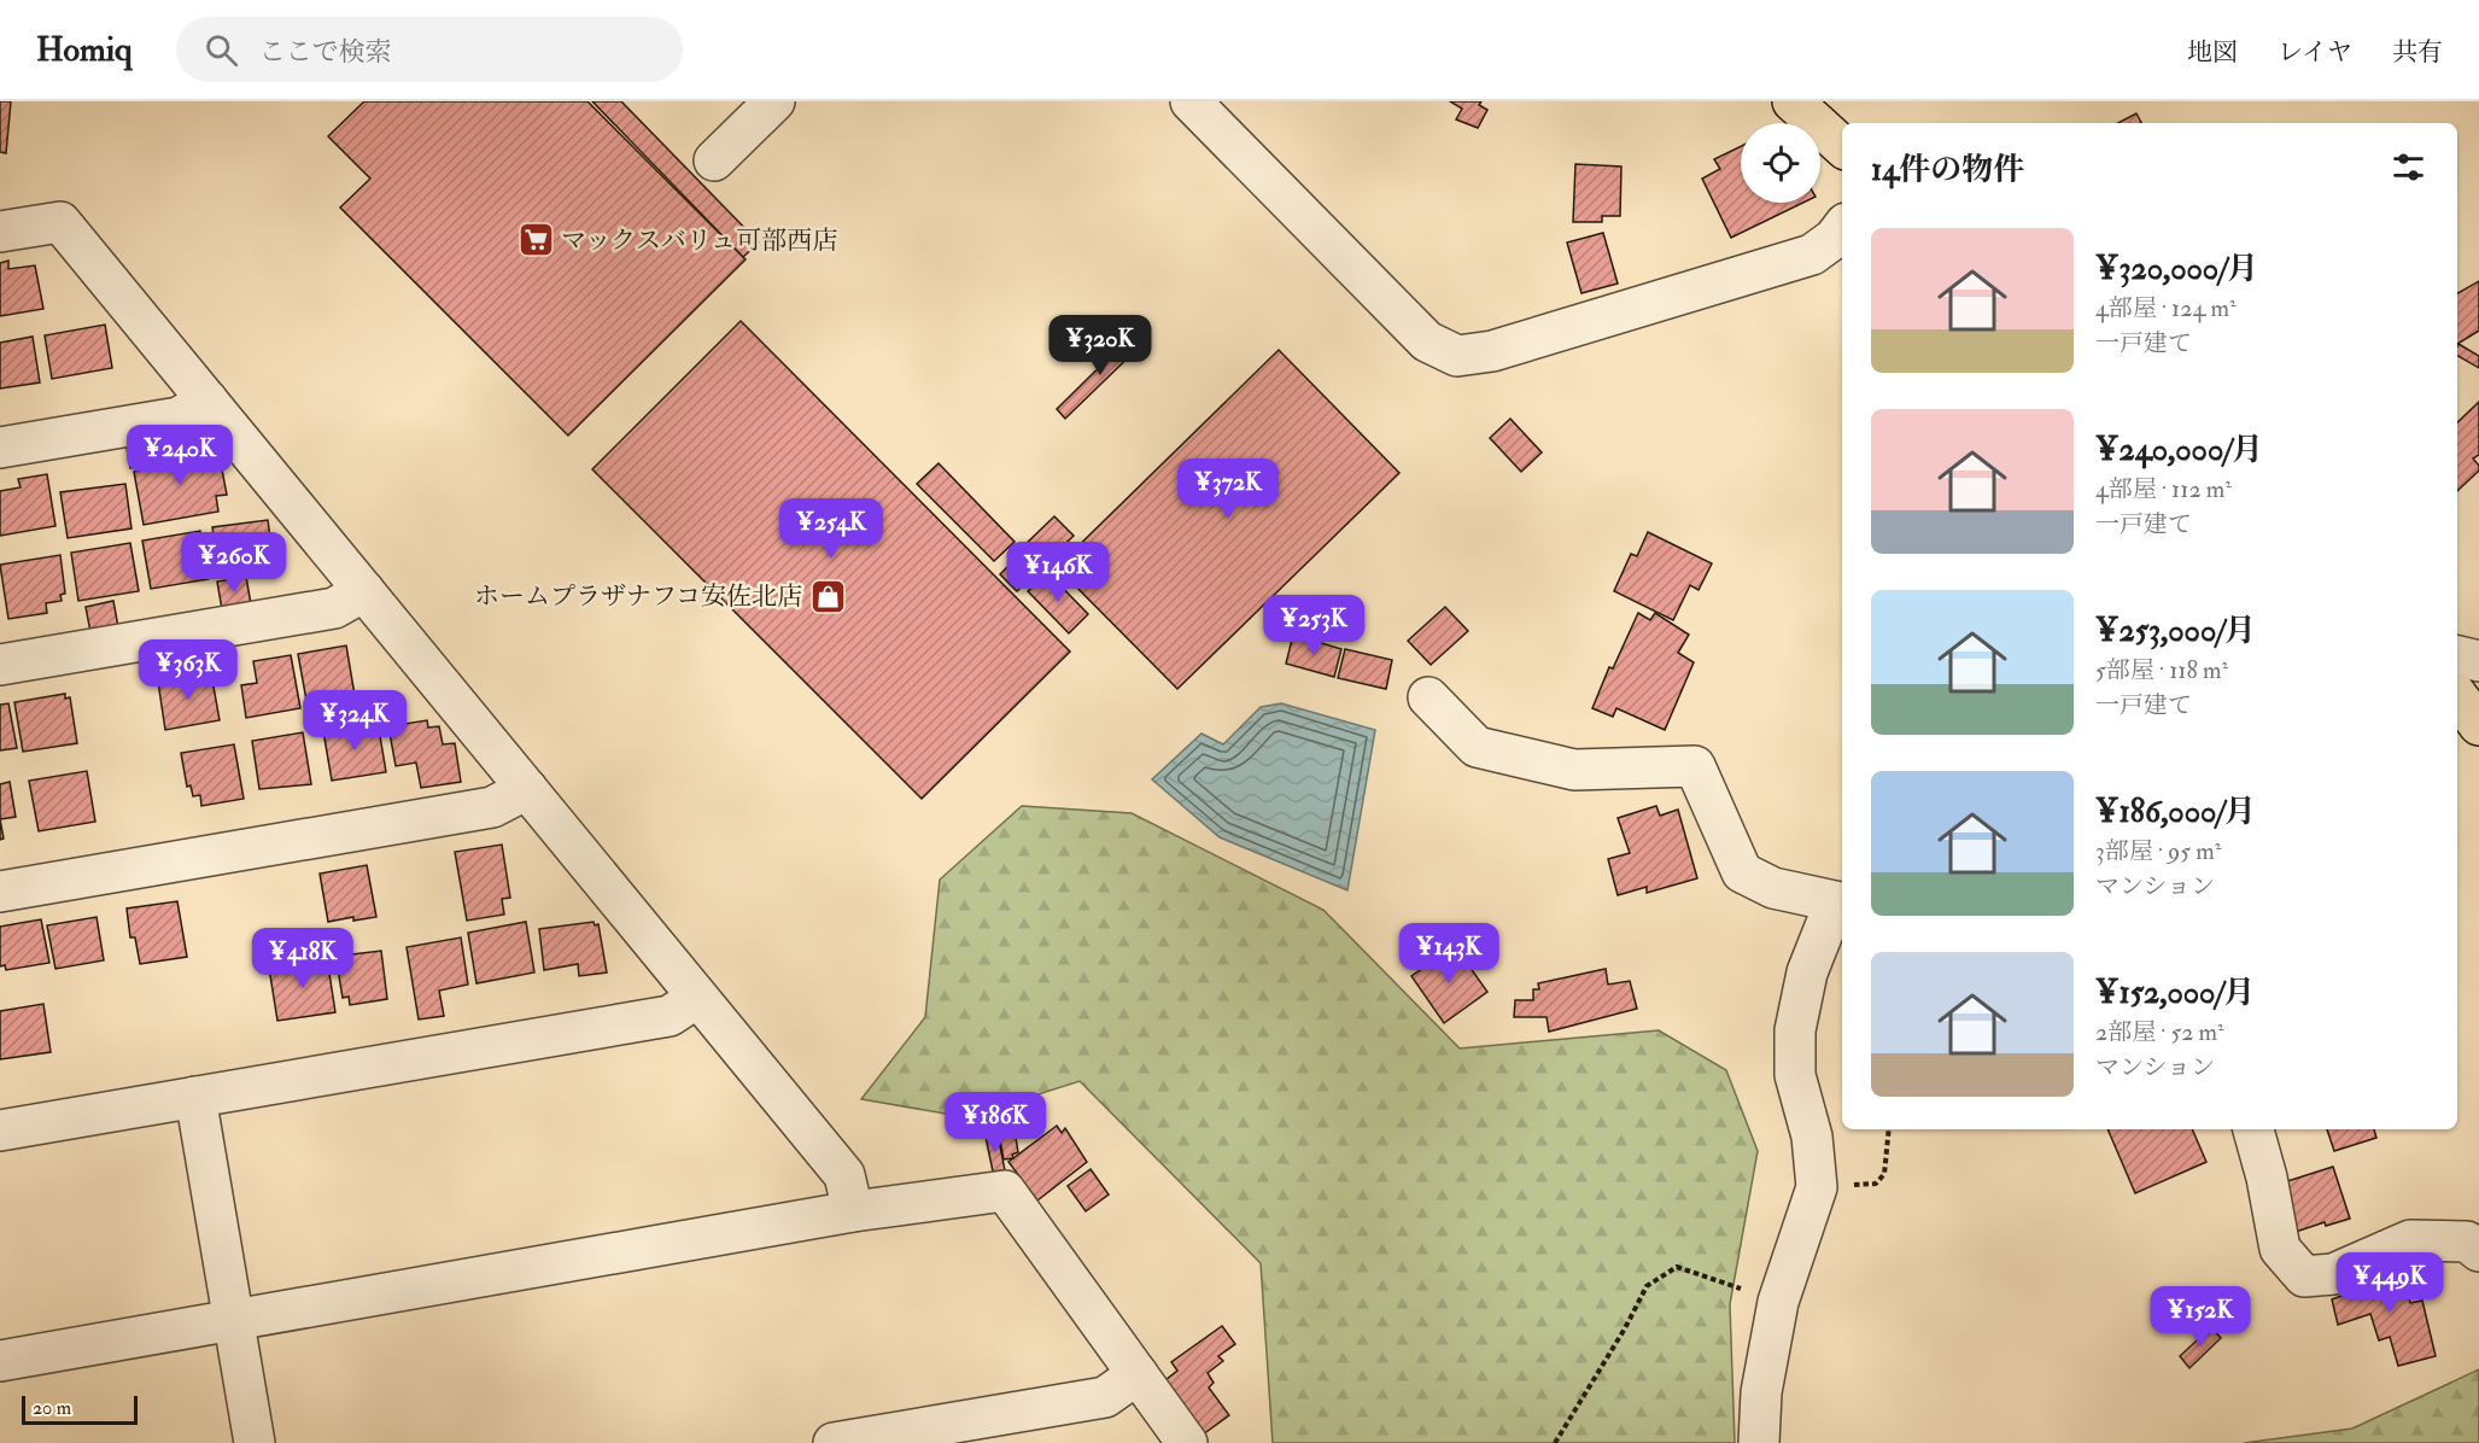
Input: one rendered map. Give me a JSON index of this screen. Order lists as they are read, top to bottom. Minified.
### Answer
{"places":{"supermarket":["マックスバリュ可部西店"],"shop":["ホームプラザナフコ安佐北店"]},"scale_bar":"20 m","page":{"header":"Homiq","search":"ここで検索","nav":["地図","レイヤ","共有"],"heading":"14件の物件","list":[{"name":"¥320,000/月","note":"4部屋 · 124 m² · 一戸建て"},{"name":"¥240,000/月","note":"4部屋 · 112 m² · 一戸建て"},{"name":"¥253,000/月","note":"5部屋 · 118 m² · 一戸建て"},{"name":"¥186,000/月","note":"3部屋 · 95 m² · マンション"},{"name":"¥152,000/月","note":"2部屋 · 52 m² · マンション"}],"price":["¥320K","¥240K","¥372K","¥254K","¥260K","¥146K","¥253K","¥363K","¥324K","¥143K","¥418K","¥186K","¥449K","¥152K"],"scale":"20 m"}}
